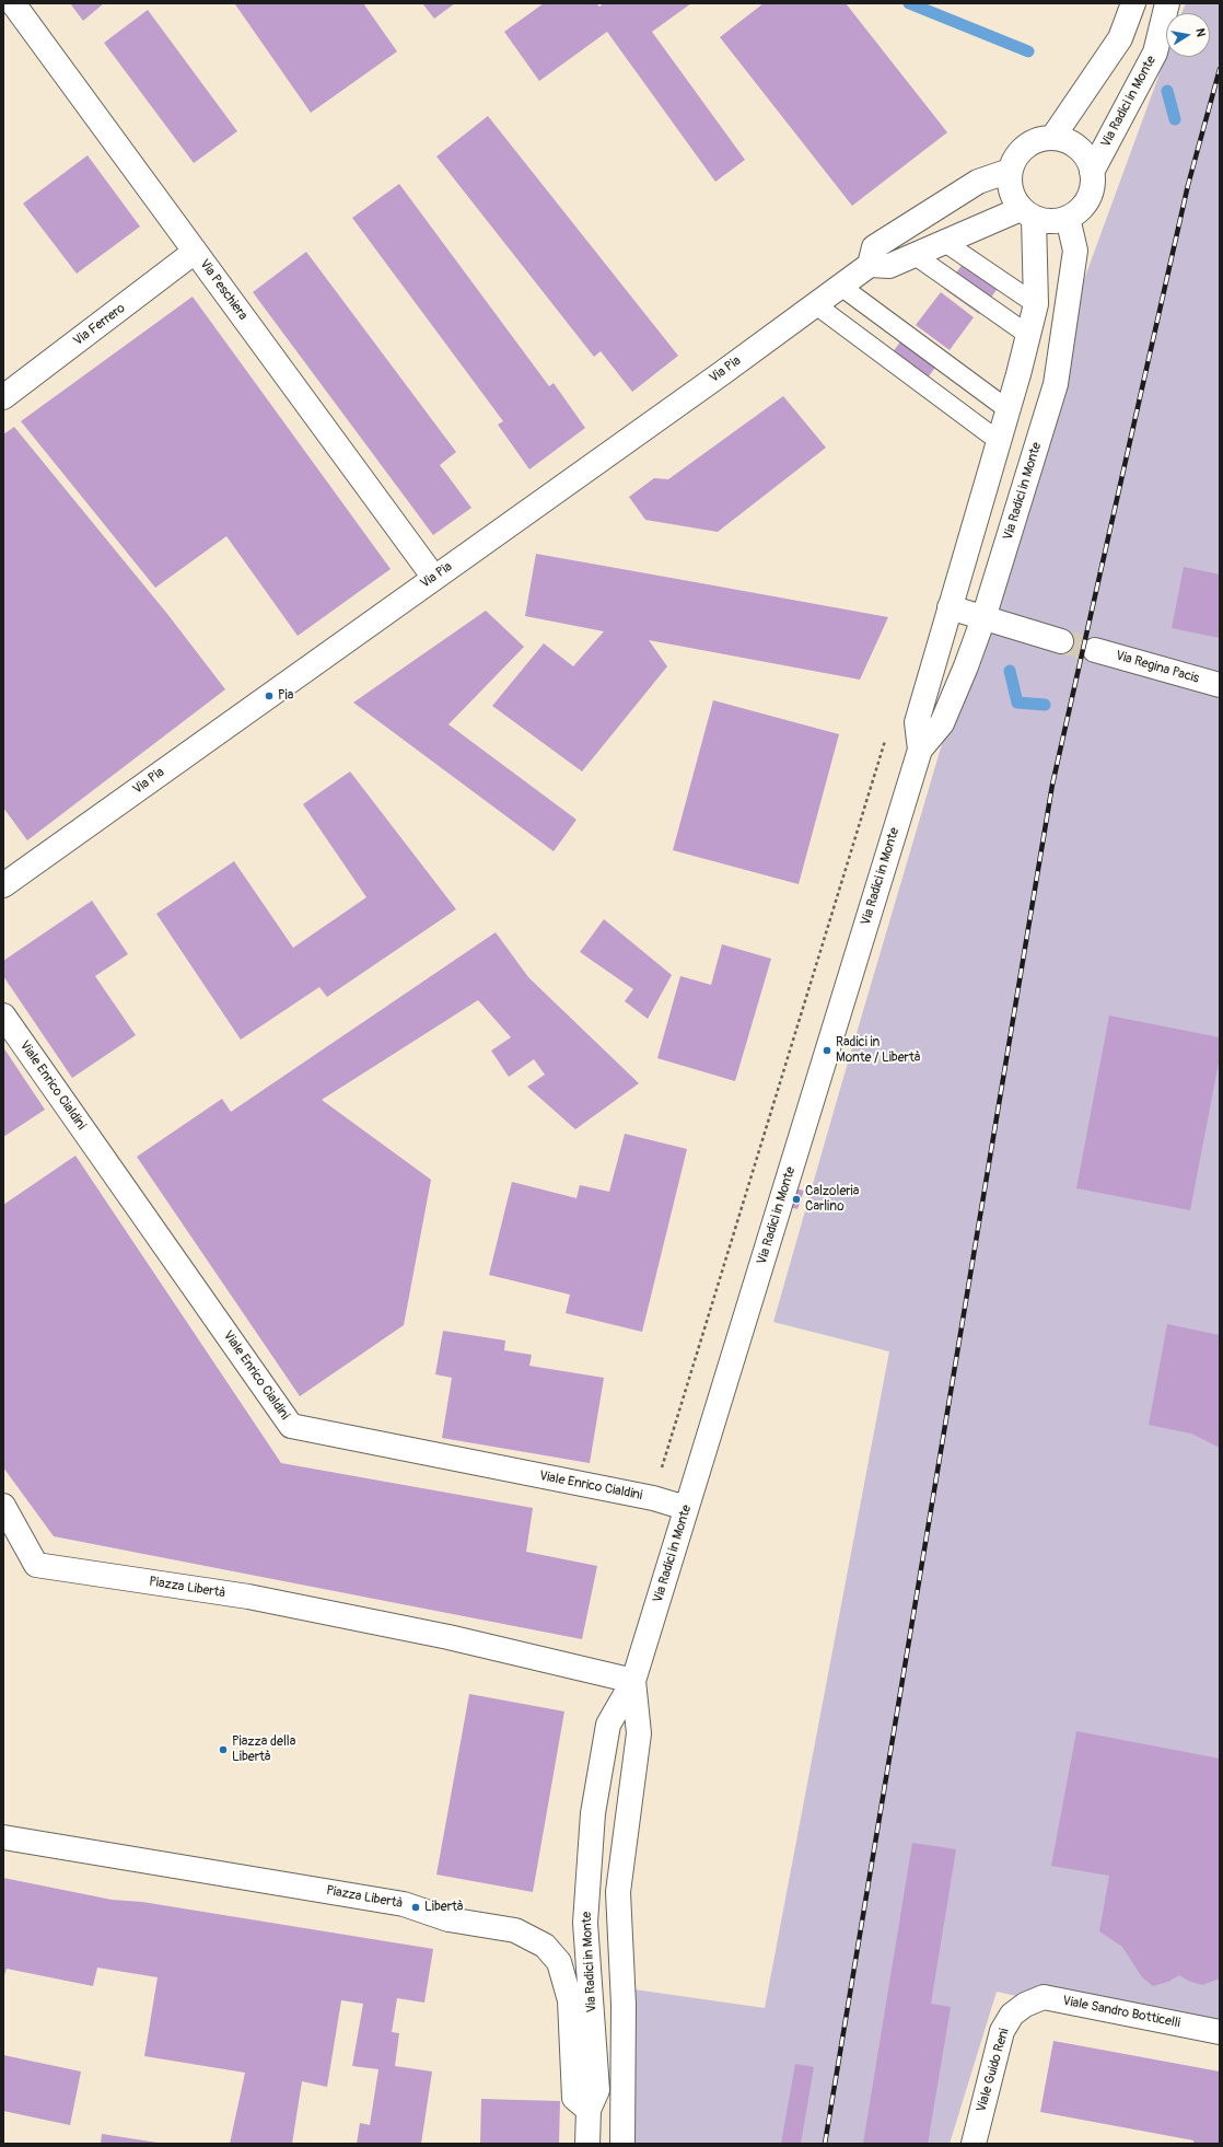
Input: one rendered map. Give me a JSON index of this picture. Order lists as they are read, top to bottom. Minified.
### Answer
{"streets":{"street":["Via Radici in Monte","Via Peschiera","Via Ferrero","Via Pia","Via Regina Pacis","Viale Enrico Cialdini","Piazza Libertà","Viale Sandro Botticelli","Viale Guido Reni"]},"crossings":[["Via Radici in Monte","Viale Enrico Cialdini"],["Via Radici in Monte","Piazza Libertà"],["Via Peschiera","Via Ferrero"],["Via Peschiera","Via Pia"],["Viale Sandro Botticelli","Viale Guido Reni"]],"places":["Pia","Radici in Monte / Libertà","Calzoleria Carlino","Piazza della Libertà","Libertà"],"north":"right"}
